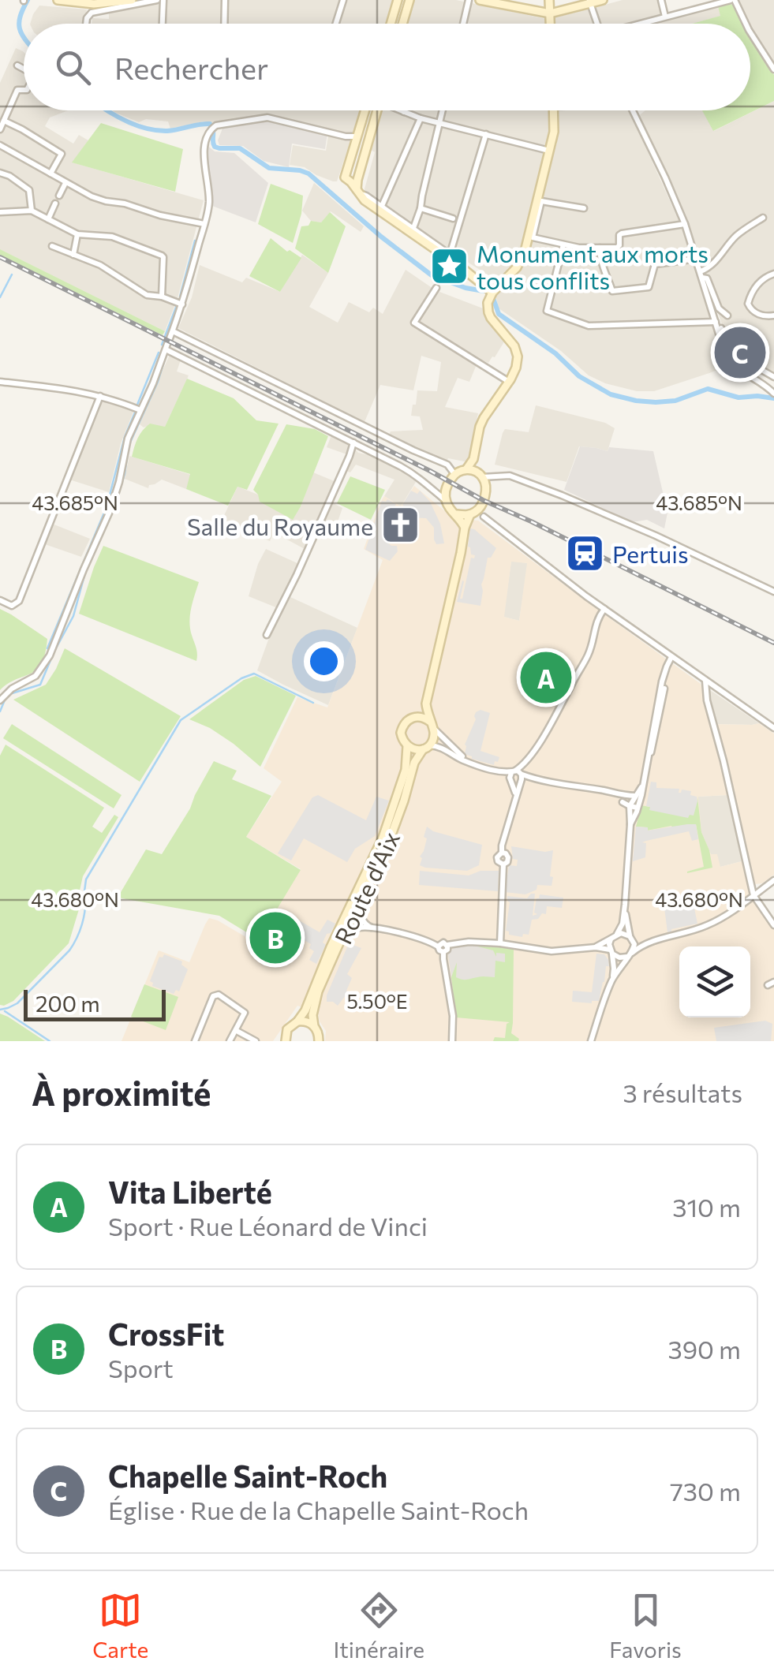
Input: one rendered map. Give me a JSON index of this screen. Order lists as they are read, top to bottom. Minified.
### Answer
{"streets":{"main road":["Route d'Aix"]},"places":{"place":["Monument aux morts tous conflits"],"church":["Salle du Royaume"],"station":["Pertuis"]},"scale_bar":"200 m","page":{"search":"Rechercher","pins":["C","A","B"],"scale":"200 m","heading":["À proximité","3 résultats"],"list":[{"mark":"A","name":"Vita Liberté","note":"Sport · Rue Léonard de Vinci","value":"310 m"},{"mark":"B","name":"CrossFit","note":"Sport","value":"390 m"},{"mark":"C","name":"Chapelle Saint-Roch","note":"Église · Rue de la Chapelle Saint-Roch","value":"730 m"}],"nav":["Carte","Itinéraire","Favoris"]},"coordinates":["43.685°N","43.680°N","5.50°E"]}
